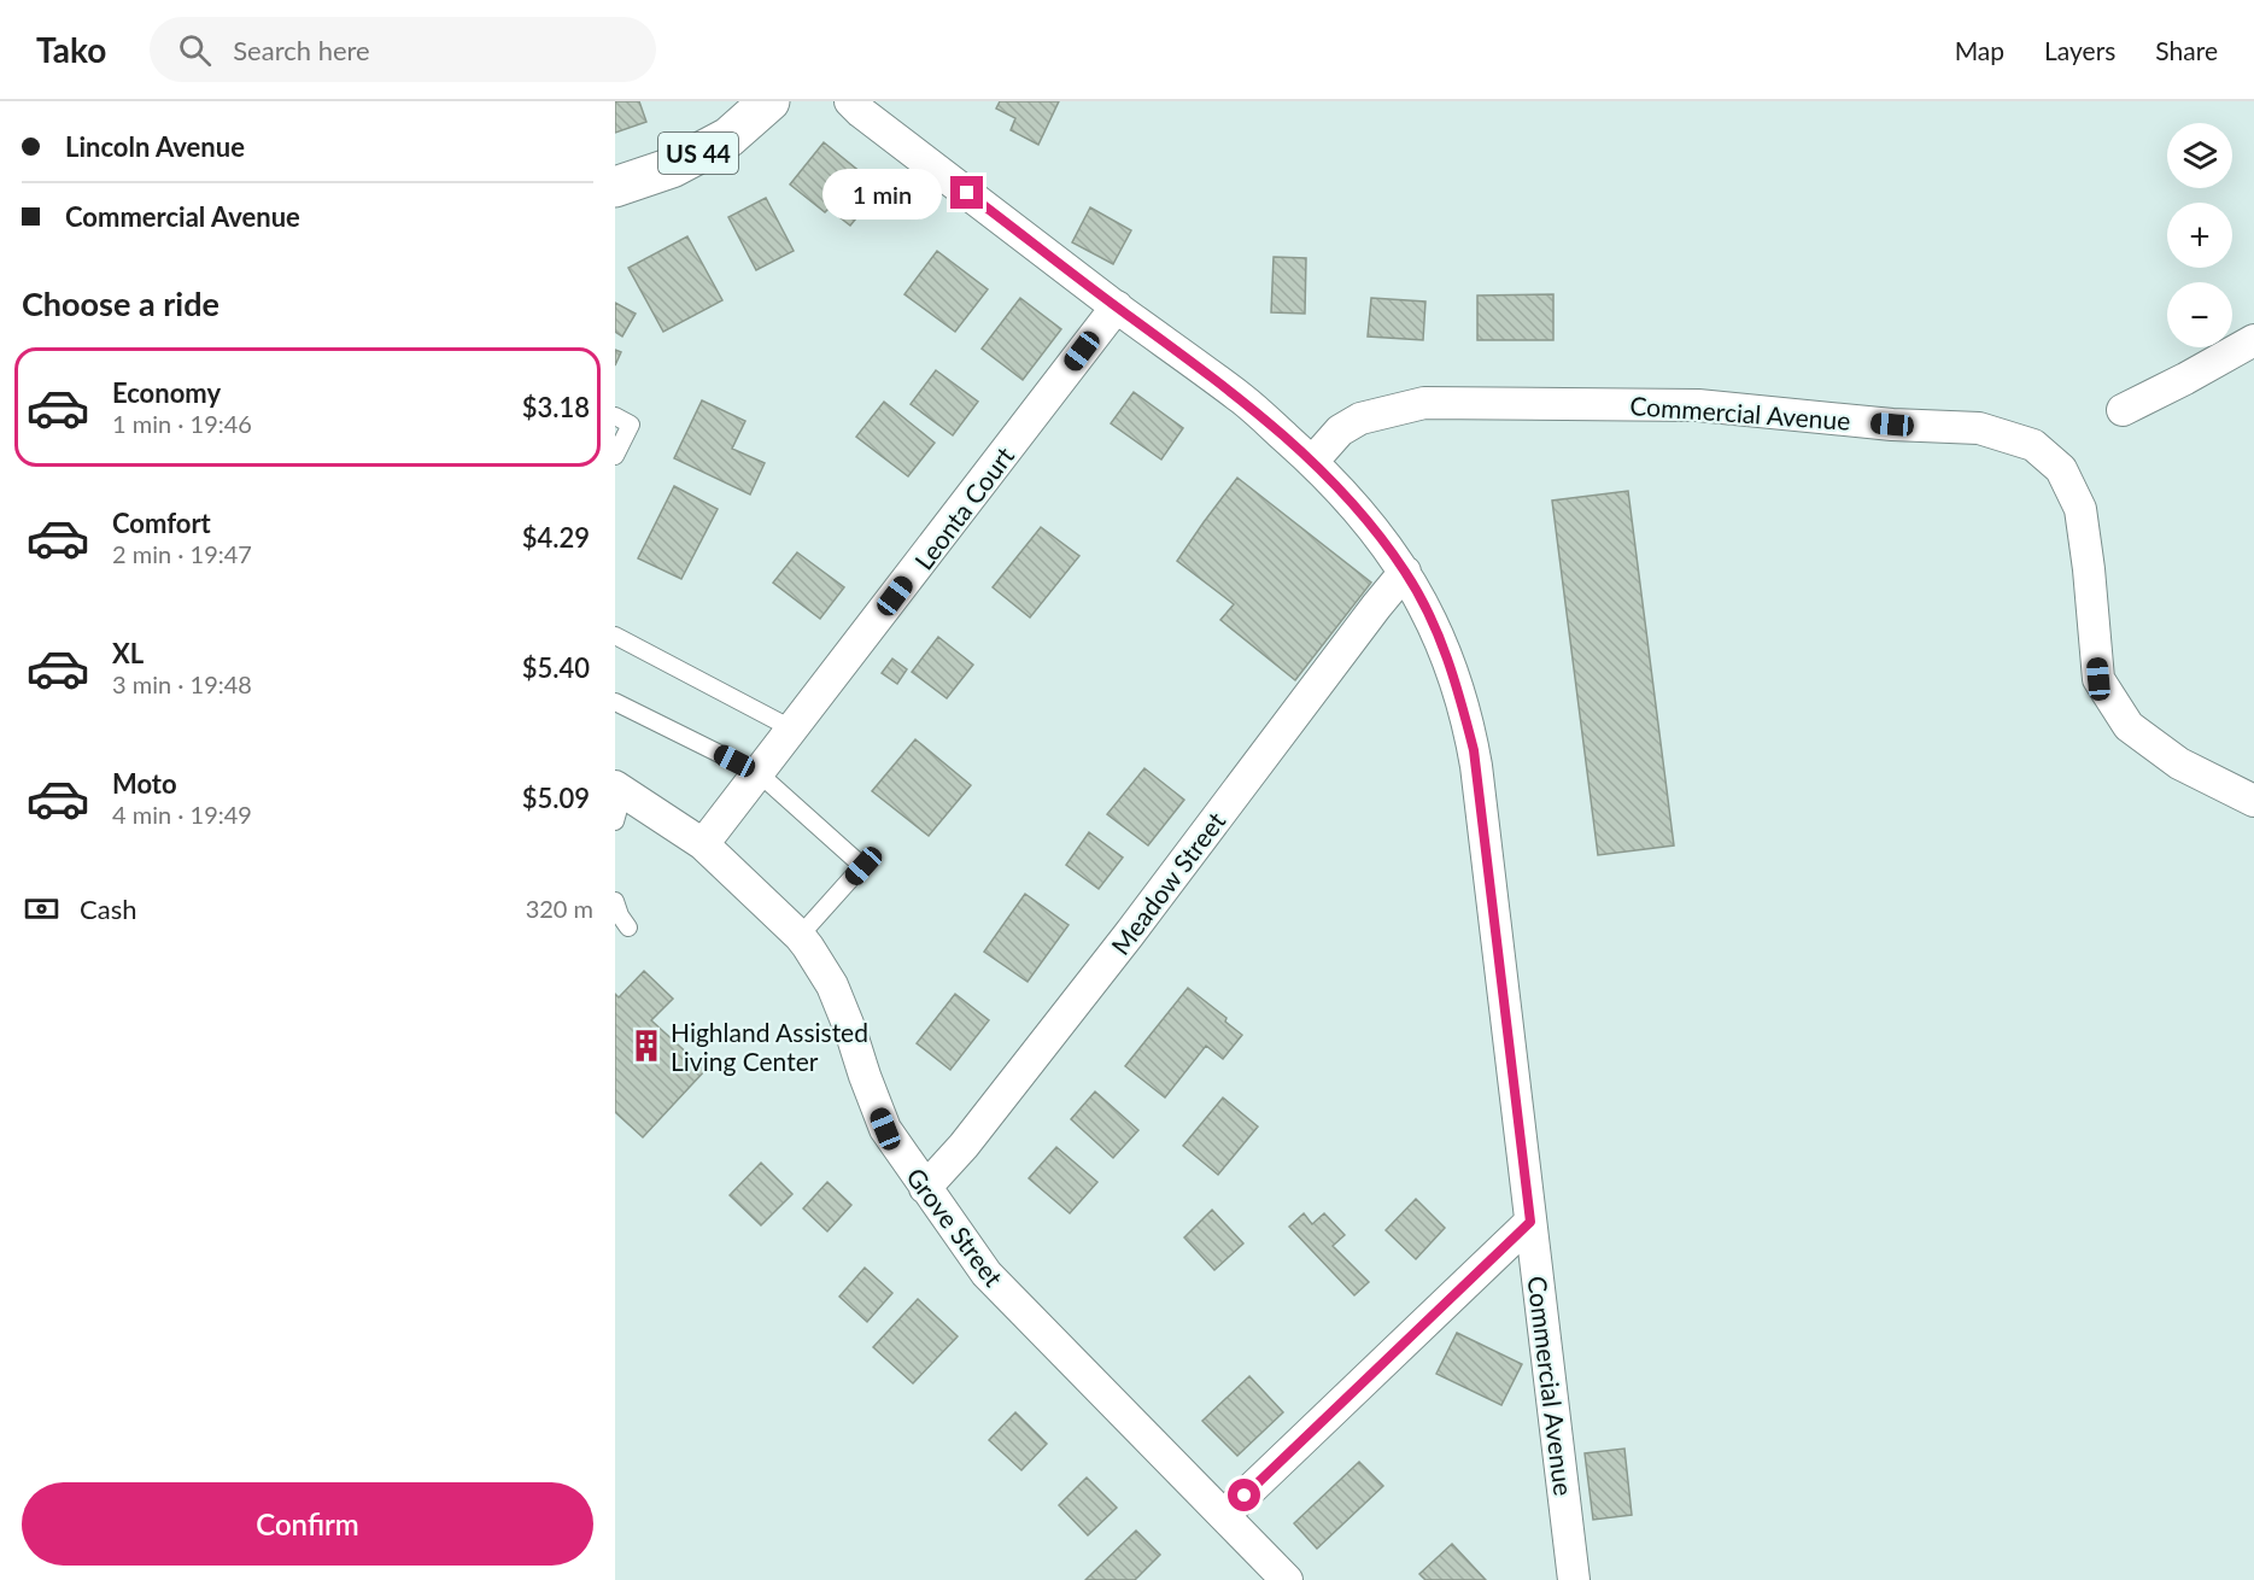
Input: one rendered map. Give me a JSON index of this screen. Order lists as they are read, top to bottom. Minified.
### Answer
{"streets":{"main road":["US 44"],"street":["Commercial Avenue","Leonta Court","Meadow Street","Grove Street"]},"crossings":[["Commercial Avenue","Leonta Court"],["Commercial Avenue","Meadow Street"],["Leonta Court","Grove Street"],["Meadow Street","Grove Street"]],"places":{"building":["Highland Assisted Living Center"]},"page":{"header":"Tako","search":"Search here","nav":["Map","Layers","Share"],"banner":["Lincoln Avenue","Commercial Avenue"],"map_buttons":["+","−"],"bubble":"1 min","heading":"Choose a ride","list":[{"name":"Economy","note":"1 min · 19:46","value":"$3.18"},{"name":"Comfort","note":"2 min · 19:47","value":"$4.29"},{"name":"XL","note":"3 min · 19:48","value":"$5.40"},{"name":"Moto","note":"4 min · 19:49","value":"$5.09"}],"pay":["Cash","320 m"],"buttons":"Confirm"}}
